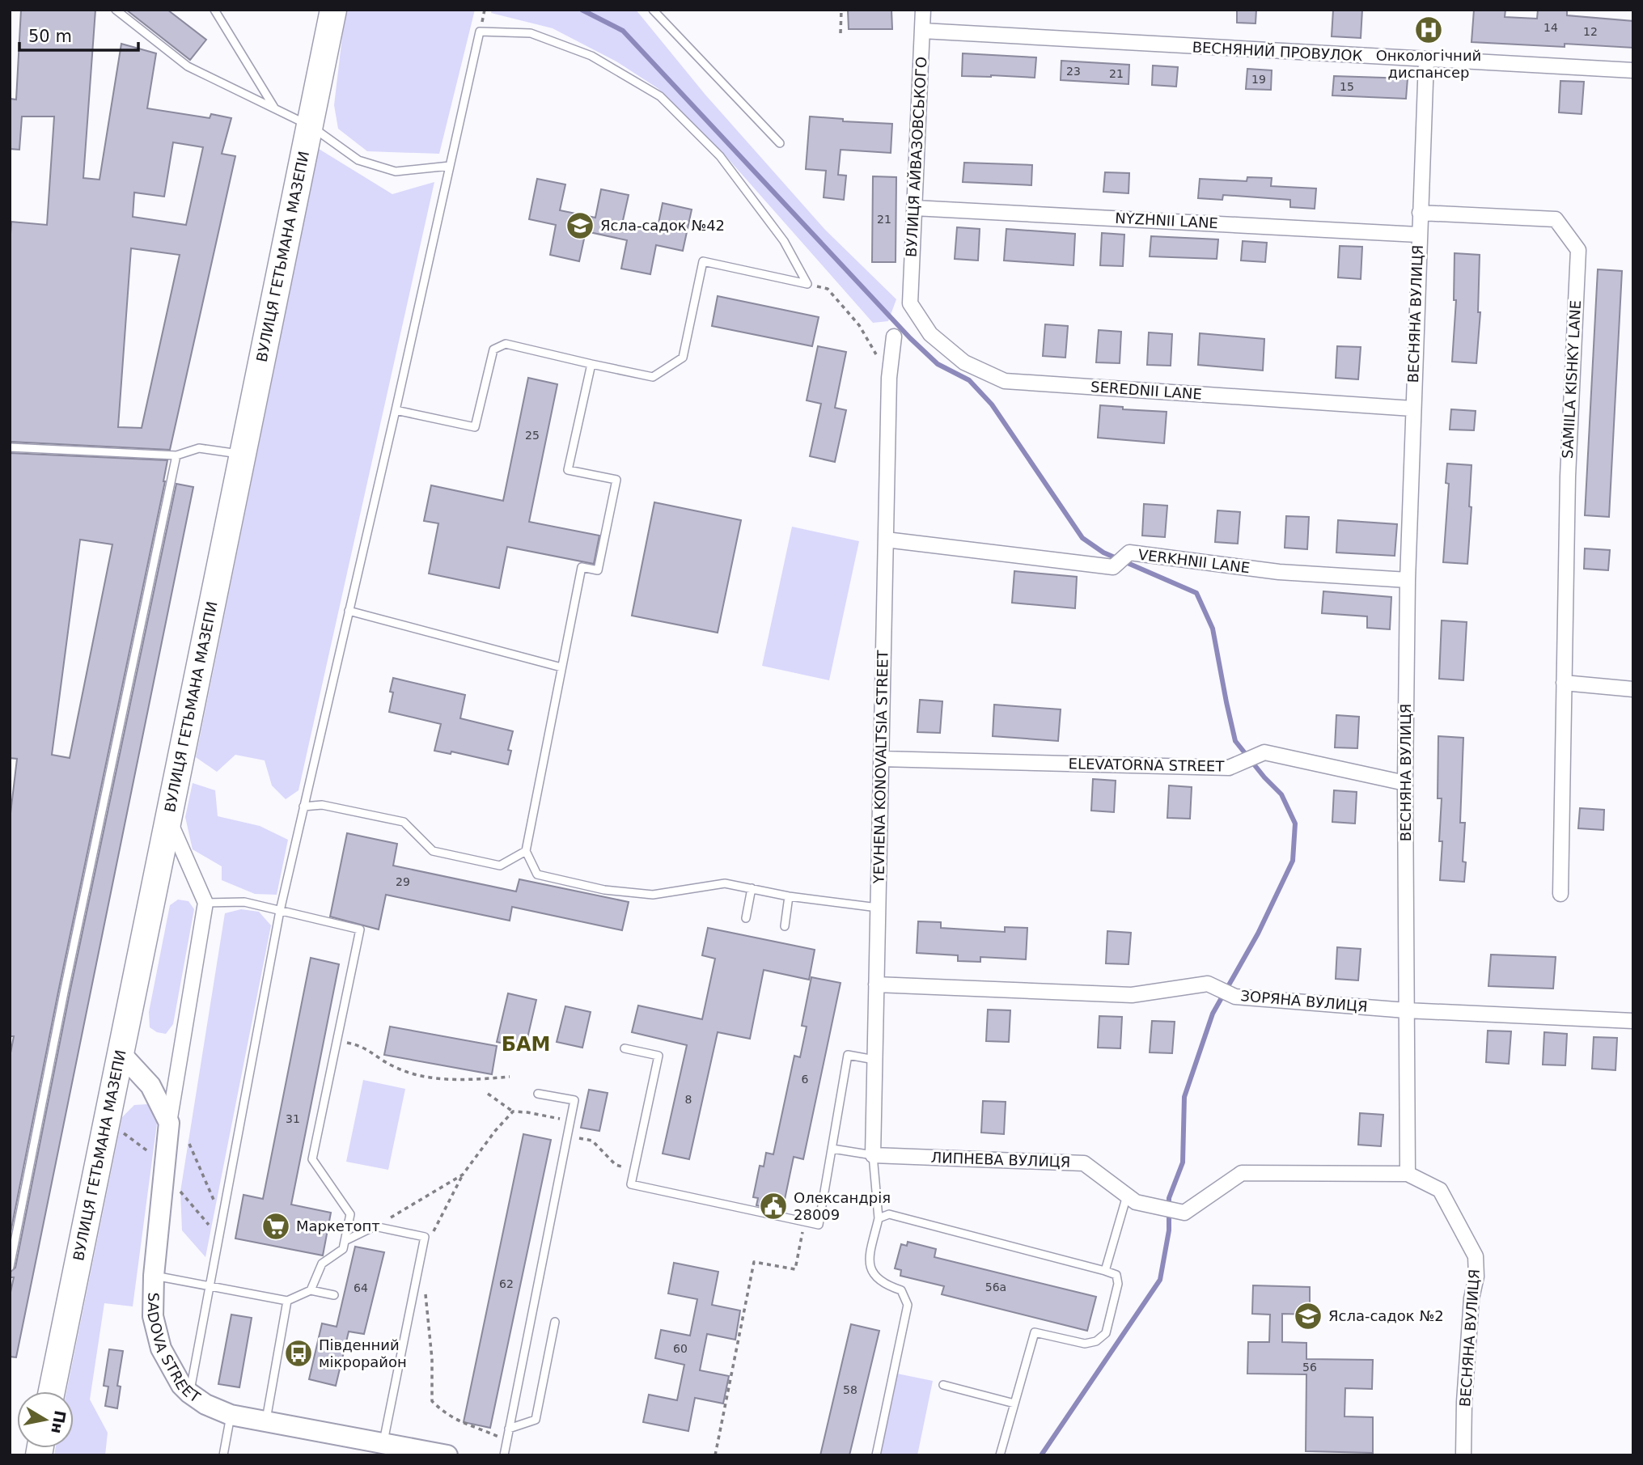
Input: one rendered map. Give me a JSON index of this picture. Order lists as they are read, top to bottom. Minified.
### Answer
{"streets":{"highway":["ВУЛИЦЯ ГЕТЬМАНА МАЗЕПИ"],"street":["ВЕСНЯНИЙ ПРОВУЛОК","ВУЛИЦЯ АЙВАЗОВСЬКОГО","NYZHNII LANE","ВЕСНЯНА ВУЛИЦЯ","SAMIILA KISHKY LANE","SEREDNII LANE","VERKHNII LANE","ELEVATORNA STREET","YEVHENA KONOVALTSIA STREET","ЗОРЯНА ВУЛИЦЯ","ЛИПНЕВА ВУЛИЦЯ","SADOVA STREET"]},"crossings":[["ВЕСНЯНИЙ ПРОВУЛОК","ВУЛИЦЯ АЙВАЗОВСЬКОГО"],["ВЕСНЯНИЙ ПРОВУЛОК","ВЕСНЯНА ВУЛИЦЯ"],["ВУЛИЦЯ АЙВАЗОВСЬКОГО","NYZHNII LANE"],["ВУЛИЦЯ АЙВАЗОВСЬКОГО","SEREDNII LANE"],["NYZHNII LANE","ВЕСНЯНА ВУЛИЦЯ"],["ВЕСНЯНА ВУЛИЦЯ","SAMIILA KISHKY LANE"],["ВЕСНЯНА ВУЛИЦЯ","SEREDNII LANE"],["ВЕСНЯНА ВУЛИЦЯ","VERKHNII LANE"],["ВЕСНЯНА ВУЛИЦЯ","ELEVATORNA STREET"],["ВЕСНЯНА ВУЛИЦЯ","ЗОРЯНА ВУЛИЦЯ"],["ВЕСНЯНА ВУЛИЦЯ","ЛИПНЕВА ВУЛИЦЯ"],["VERKHNII LANE","YEVHENA KONOVALTSIA STREET"],["ELEVATORNA STREET","YEVHENA KONOVALTSIA STREET"],["YEVHENA KONOVALTSIA STREET","ЗОРЯНА ВУЛИЦЯ"],["YEVHENA KONOVALTSIA STREET","ЛИПНЕВА ВУЛИЦЯ"]],"districts":["БАМ"],"places":{"hospital":["Онкологічний диспансер"],"school or university":["Ясла-садок №42","Ясла-садок №2"],"public building":["Олександрія 28009"],"supermarket":["Маркетопт"],"bus stop":["Південний мікрорайон"]},"house_numbers":["14","12","23","21","19","15","21","25","29","6","8","31","62","56а","64","60","56","58"],"scale_bar":"50 m","north":"right"}
